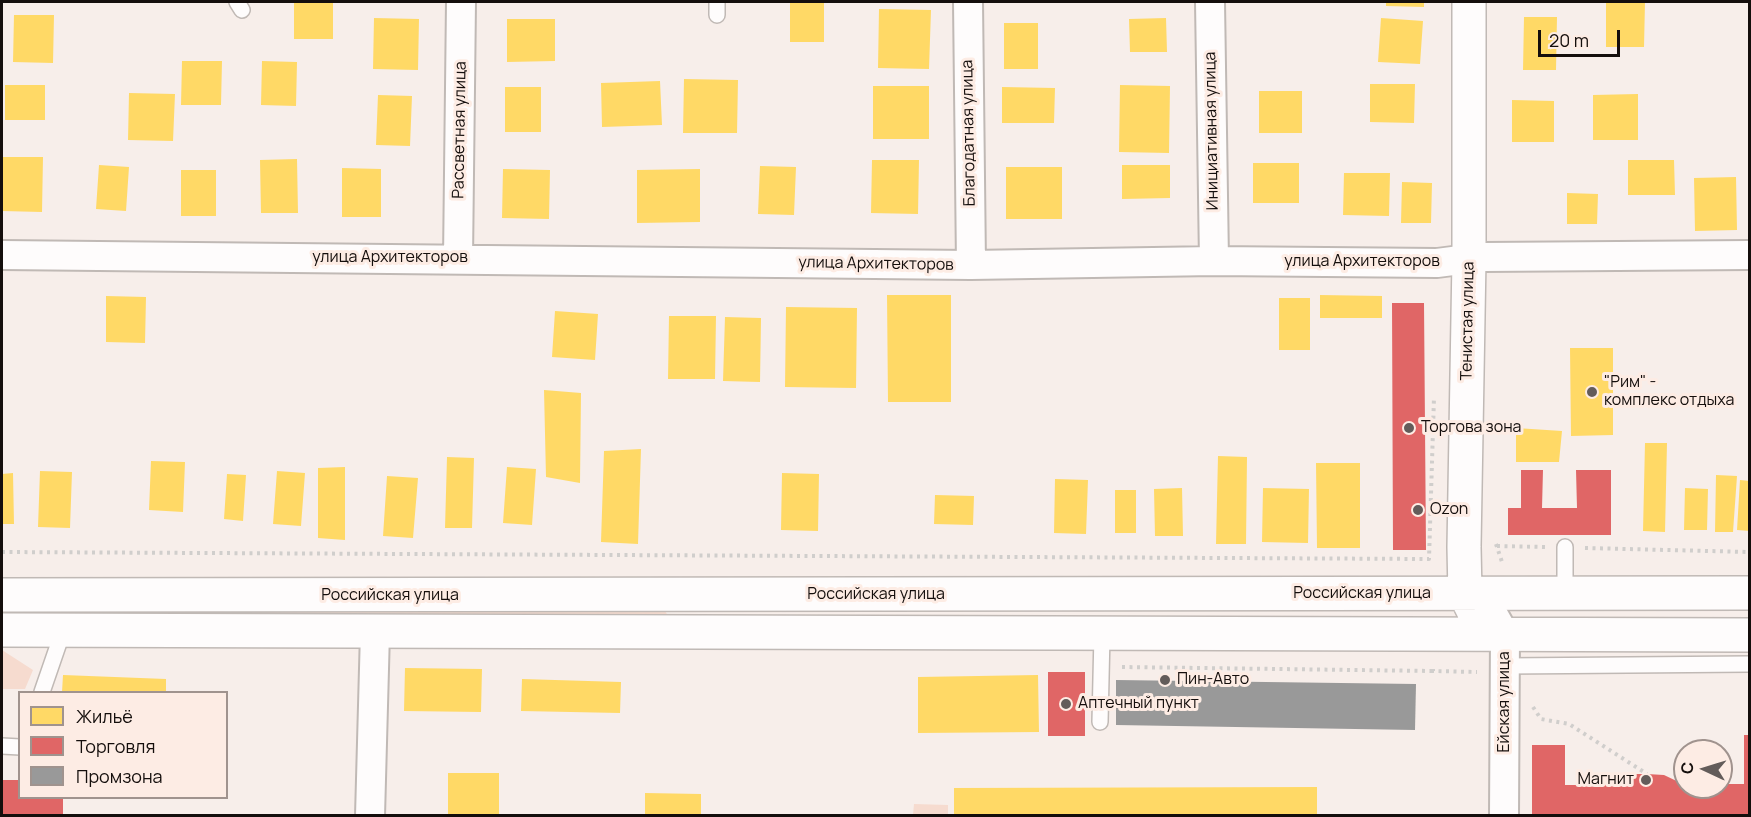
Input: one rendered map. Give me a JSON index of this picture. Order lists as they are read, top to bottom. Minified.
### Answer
{"streets":{"main road":["Тенистая улица","Российская улица"],"street":["Рассветная улица","Инициативная улица","Благодатная улица","улица Архитекторов","Ейская улица"]},"crossings":[["Рассветная улица","улица Архитекторов"],["Инициативная улица","улица Архитекторов"],["Благодатная улица","улица Архитекторов"],["улица Архитекторов","Тенистая улица"],["Тенистая улица","Российская улица"],["Тенистая улица","Ейская улица"]],"places":["\"Рим\" - комплекс отдыха","Торгова зона","Ozon","Пин-Авто","Аптечный пункт","Магнит"],"legend":["Жильё","Торговля","Промзона"],"scale_bar":"20 m","north":"left"}
